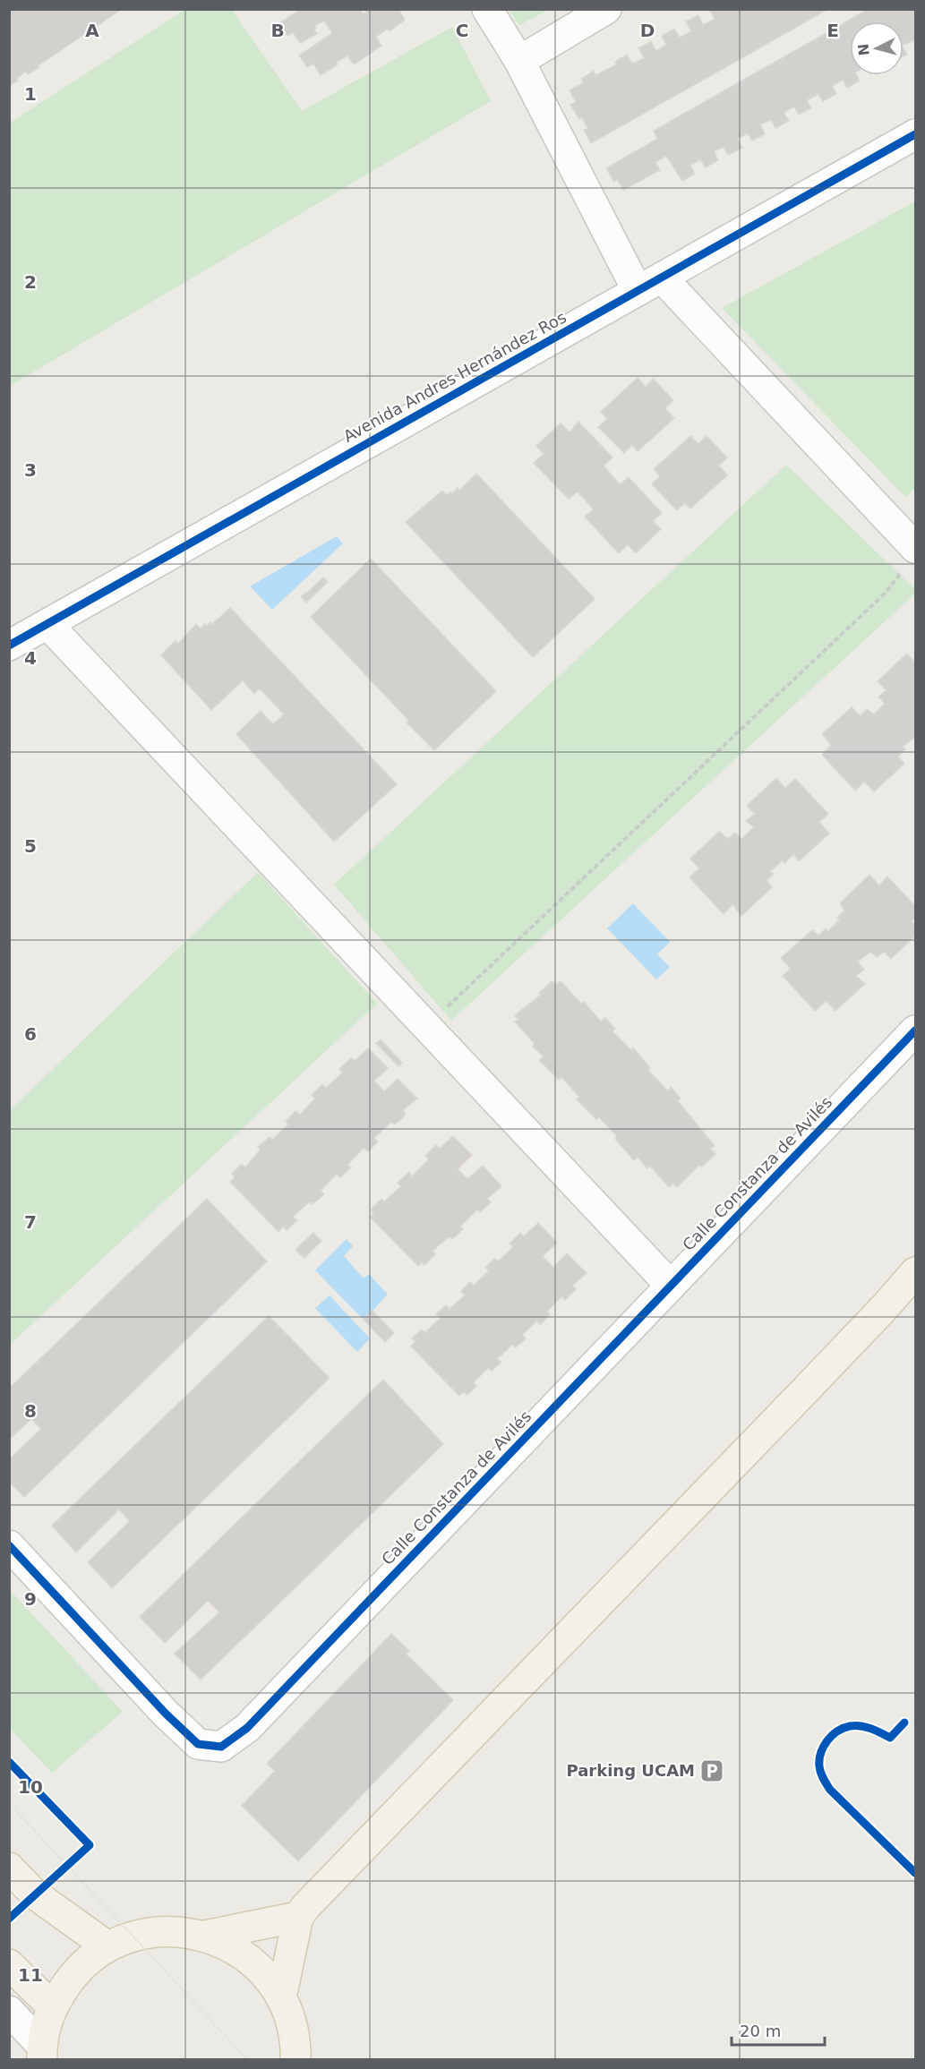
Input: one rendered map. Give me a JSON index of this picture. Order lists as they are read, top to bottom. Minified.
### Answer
{"streets":{"street":["Avenida Andres Hernández Ros","Calle Constanza de Avilés"]},"places":{"parking":["Parking UCAM"]},"scale_bar":"20 m","north":"left","grid":{"columns":["A","B","C","D","E"],"rows":["1","2","3","4","5","6","7","8","9","10","11"]}}
